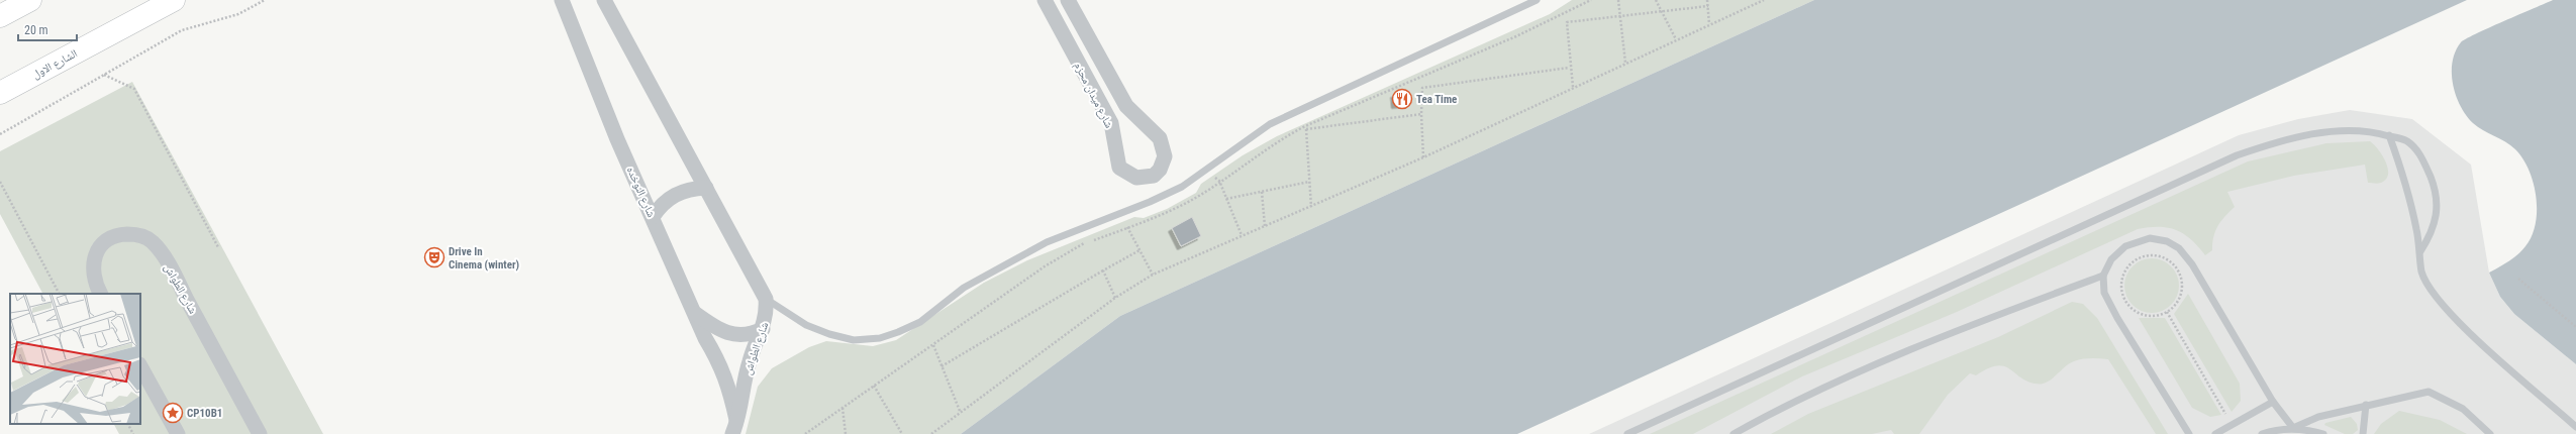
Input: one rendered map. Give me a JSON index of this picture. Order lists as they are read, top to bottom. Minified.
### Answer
{"streets":{"main road":["الشارع الاول"],"street":["شارع ميدان محزم","شارع النوخده","شارع الطواش"]},"crossings":[["شارع النوخده","شارع الطواش"]],"places":{"restaurant":["Tea Time"],"theatre":["Drive In Cinema (winter)"],"place":["CP10B1"]},"scale_bar":"20 m"}
